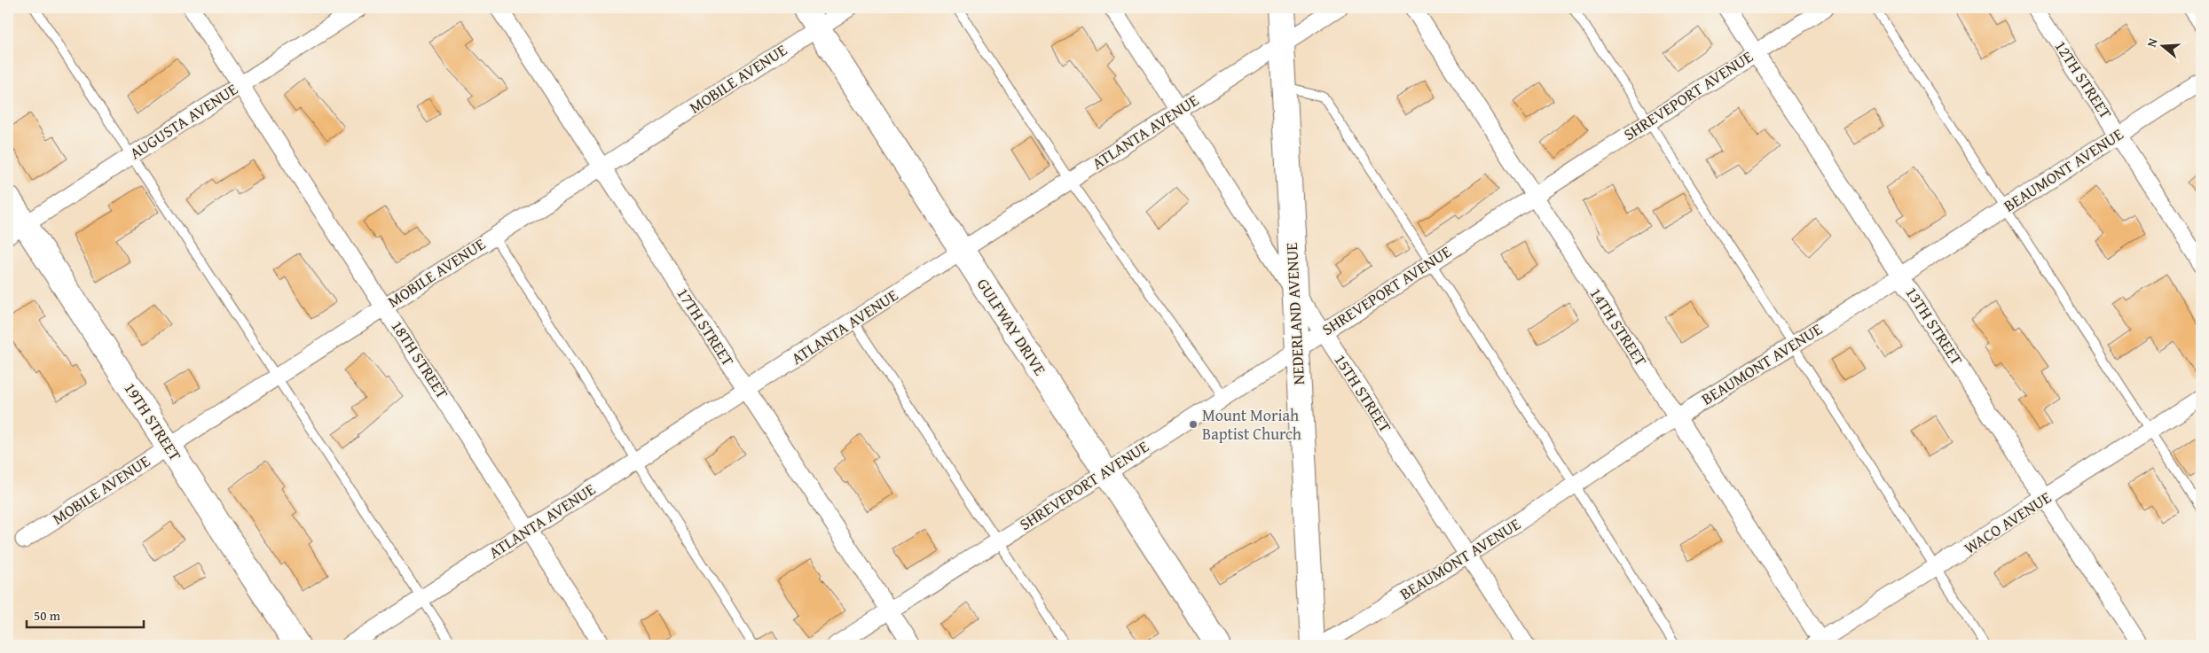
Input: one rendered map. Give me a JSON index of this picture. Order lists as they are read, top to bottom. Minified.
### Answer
{"streets":{"street":["MOBILE AVENUE","12TH STREET","SHREVEPORT AVENUE","AUGUSTA AVENUE","ATLANTA AVENUE","BEAUMONT AVENUE","NEDERLAND AVENUE","13TH STREET","17TH STREET","GULFWAY DRIVE","14TH STREET","18TH STREET","15TH STREET","19TH STREET","WACO AVENUE"]},"crossings":[["MOBILE AVENUE","17TH STREET"],["MOBILE AVENUE","GULFWAY DRIVE"],["MOBILE AVENUE","18TH STREET"],["MOBILE AVENUE","19TH STREET"],["12TH STREET","BEAUMONT AVENUE"],["SHREVEPORT AVENUE","NEDERLAND AVENUE"],["SHREVEPORT AVENUE","13TH STREET"],["SHREVEPORT AVENUE","17TH STREET"],["SHREVEPORT AVENUE","GULFWAY DRIVE"],["SHREVEPORT AVENUE","14TH STREET"],["SHREVEPORT AVENUE","15TH STREET"],["AUGUSTA AVENUE","18TH STREET"],["AUGUSTA AVENUE","19TH STREET"],["ATLANTA AVENUE","NEDERLAND AVENUE"],["ATLANTA AVENUE","17TH STREET"],["ATLANTA AVENUE","GULFWAY DRIVE"],["ATLANTA AVENUE","18TH STREET"],["ATLANTA AVENUE","15TH STREET"],["BEAUMONT AVENUE","13TH STREET"],["BEAUMONT AVENUE","14TH STREET"],["BEAUMONT AVENUE","15TH STREET"],["NEDERLAND AVENUE","15TH STREET"],["13TH STREET","WACO AVENUE"],["14TH STREET","WACO AVENUE"]],"places":["Mount Moriah Baptist Church"],"scale_bar":"50 m","north":"left"}
